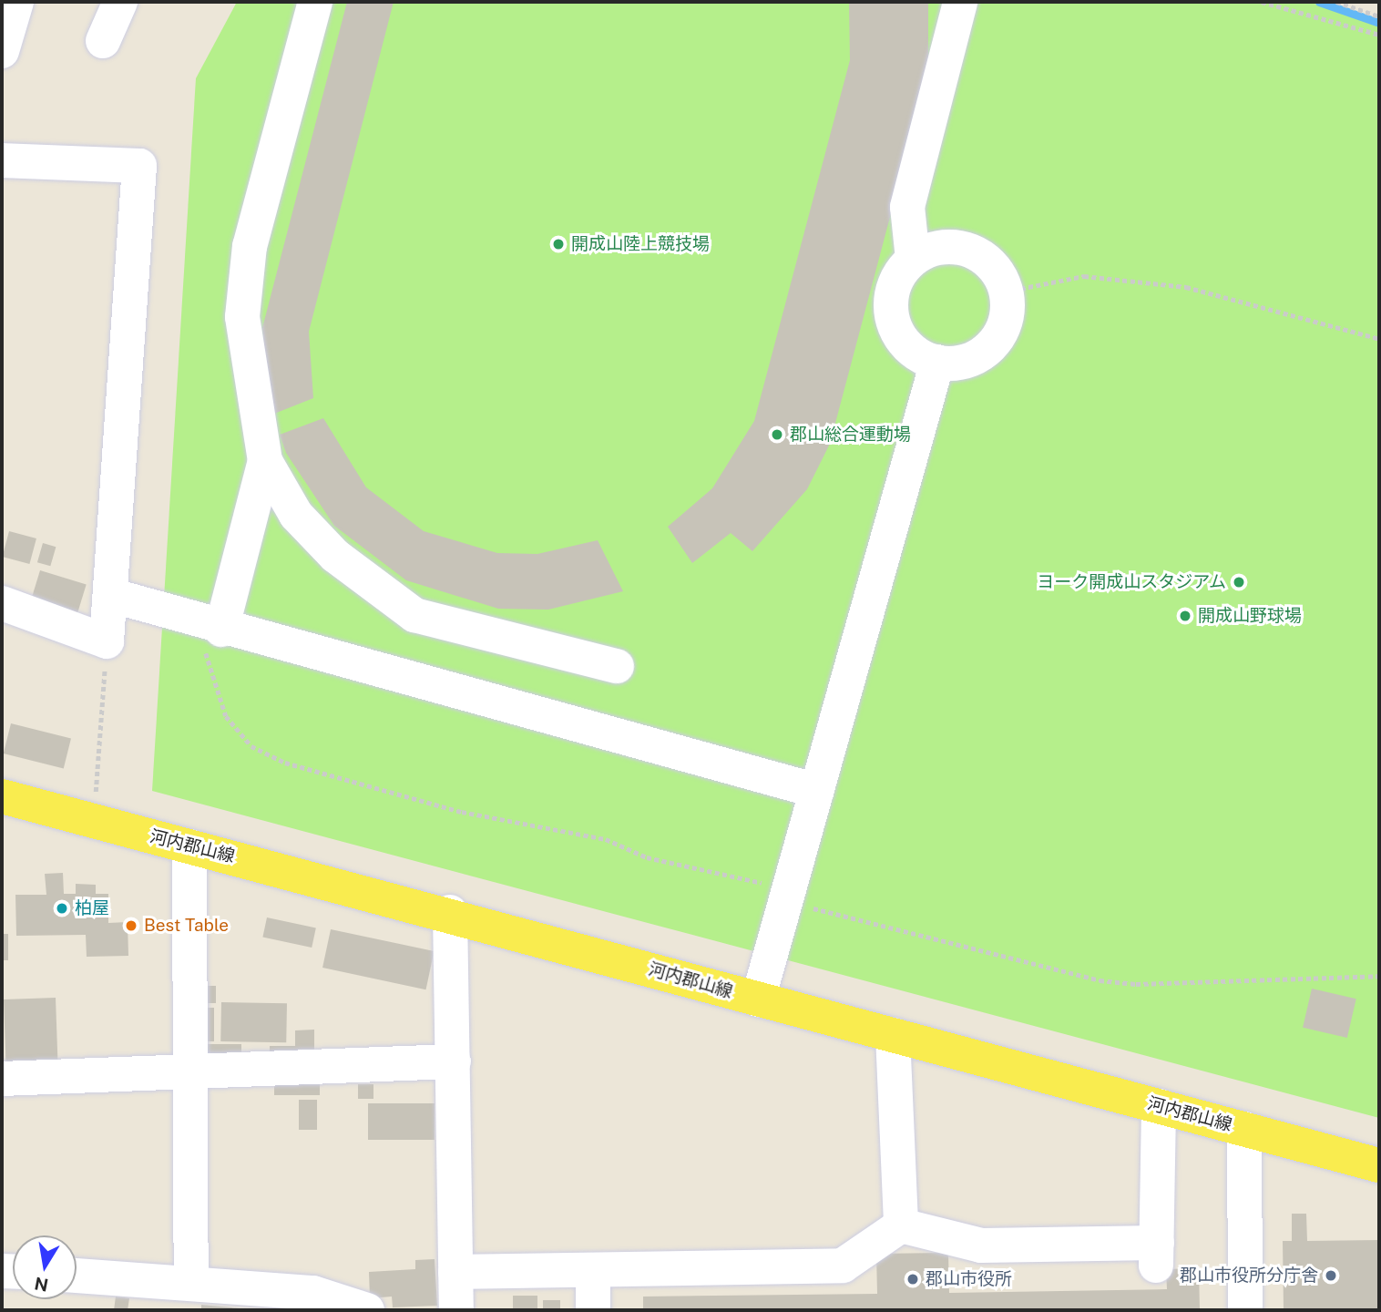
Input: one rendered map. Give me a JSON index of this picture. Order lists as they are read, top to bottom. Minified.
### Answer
{"streets":{"main road":["河内郡山線"]},"places":["開成山陸上競技場","郡山総合運動場","ヨーク開成山スタジアム","開成山野球場","柏屋","Best Table","郡山市役所分庁舎","郡山市役所"],"north":"bottom"}
